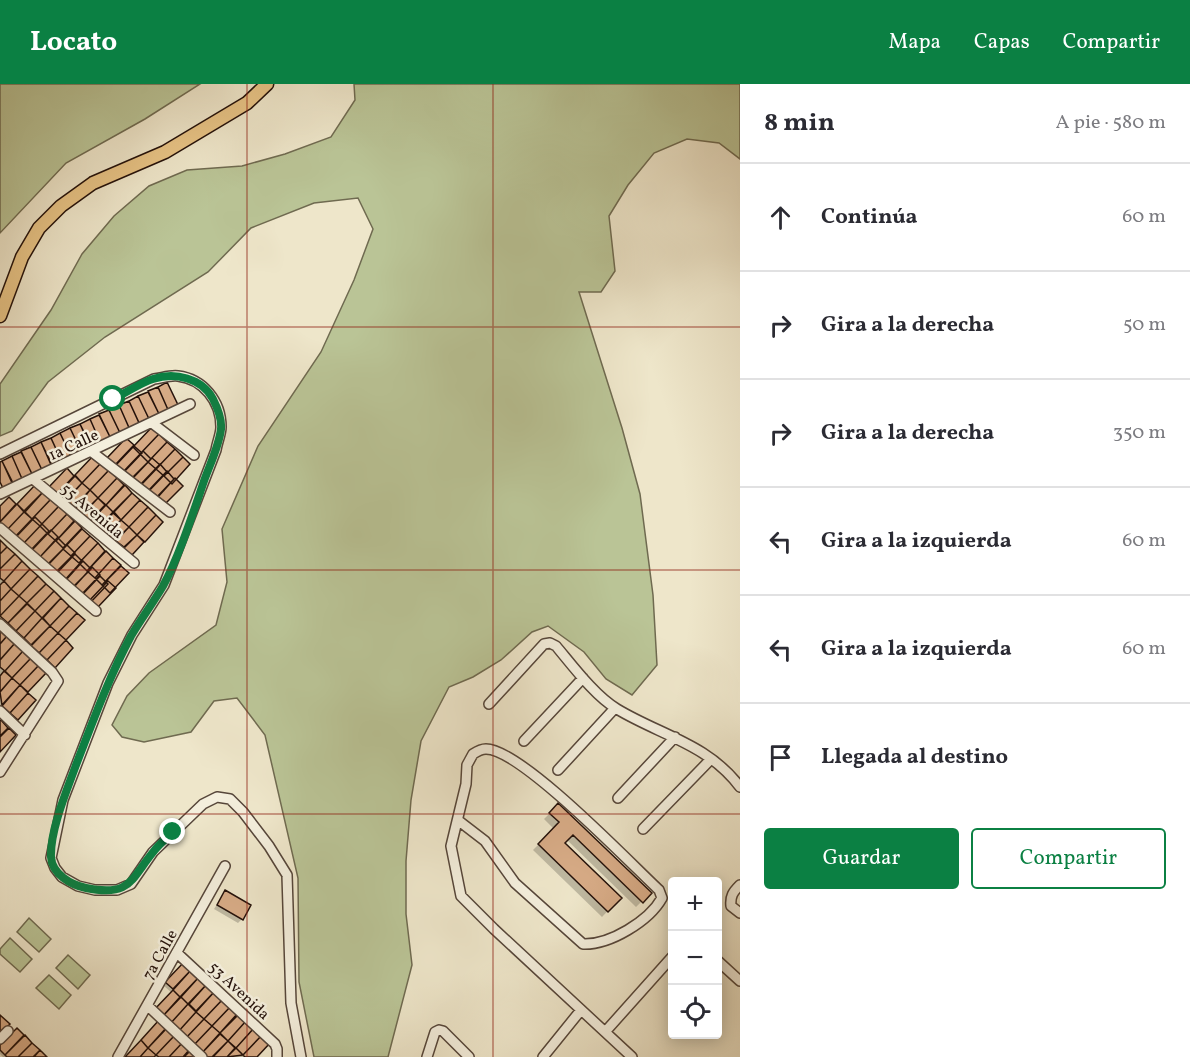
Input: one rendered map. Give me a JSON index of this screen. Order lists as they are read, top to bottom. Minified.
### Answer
{"streets":{"street":["1a Calle","55 Avenida","7a Calle","53 Avenida"]},"crossings":[["1a Calle","55 Avenida"],["7a Calle","53 Avenida"]],"page":{"header":"Locato","nav":["Mapa","Capas","Compartir"],"heading":["8 min","A pie · 580 m"],"list":[["Continúa","60 m"],["Gira a la derecha","50 m"],["Gira a la derecha","350 m"],["Gira a la izquierda","60 m"],["Gira a la izquierda","60 m"],"Llegada al destino"],"buttons":["Guardar","Compartir"],"map_buttons":["+","−"]}}
